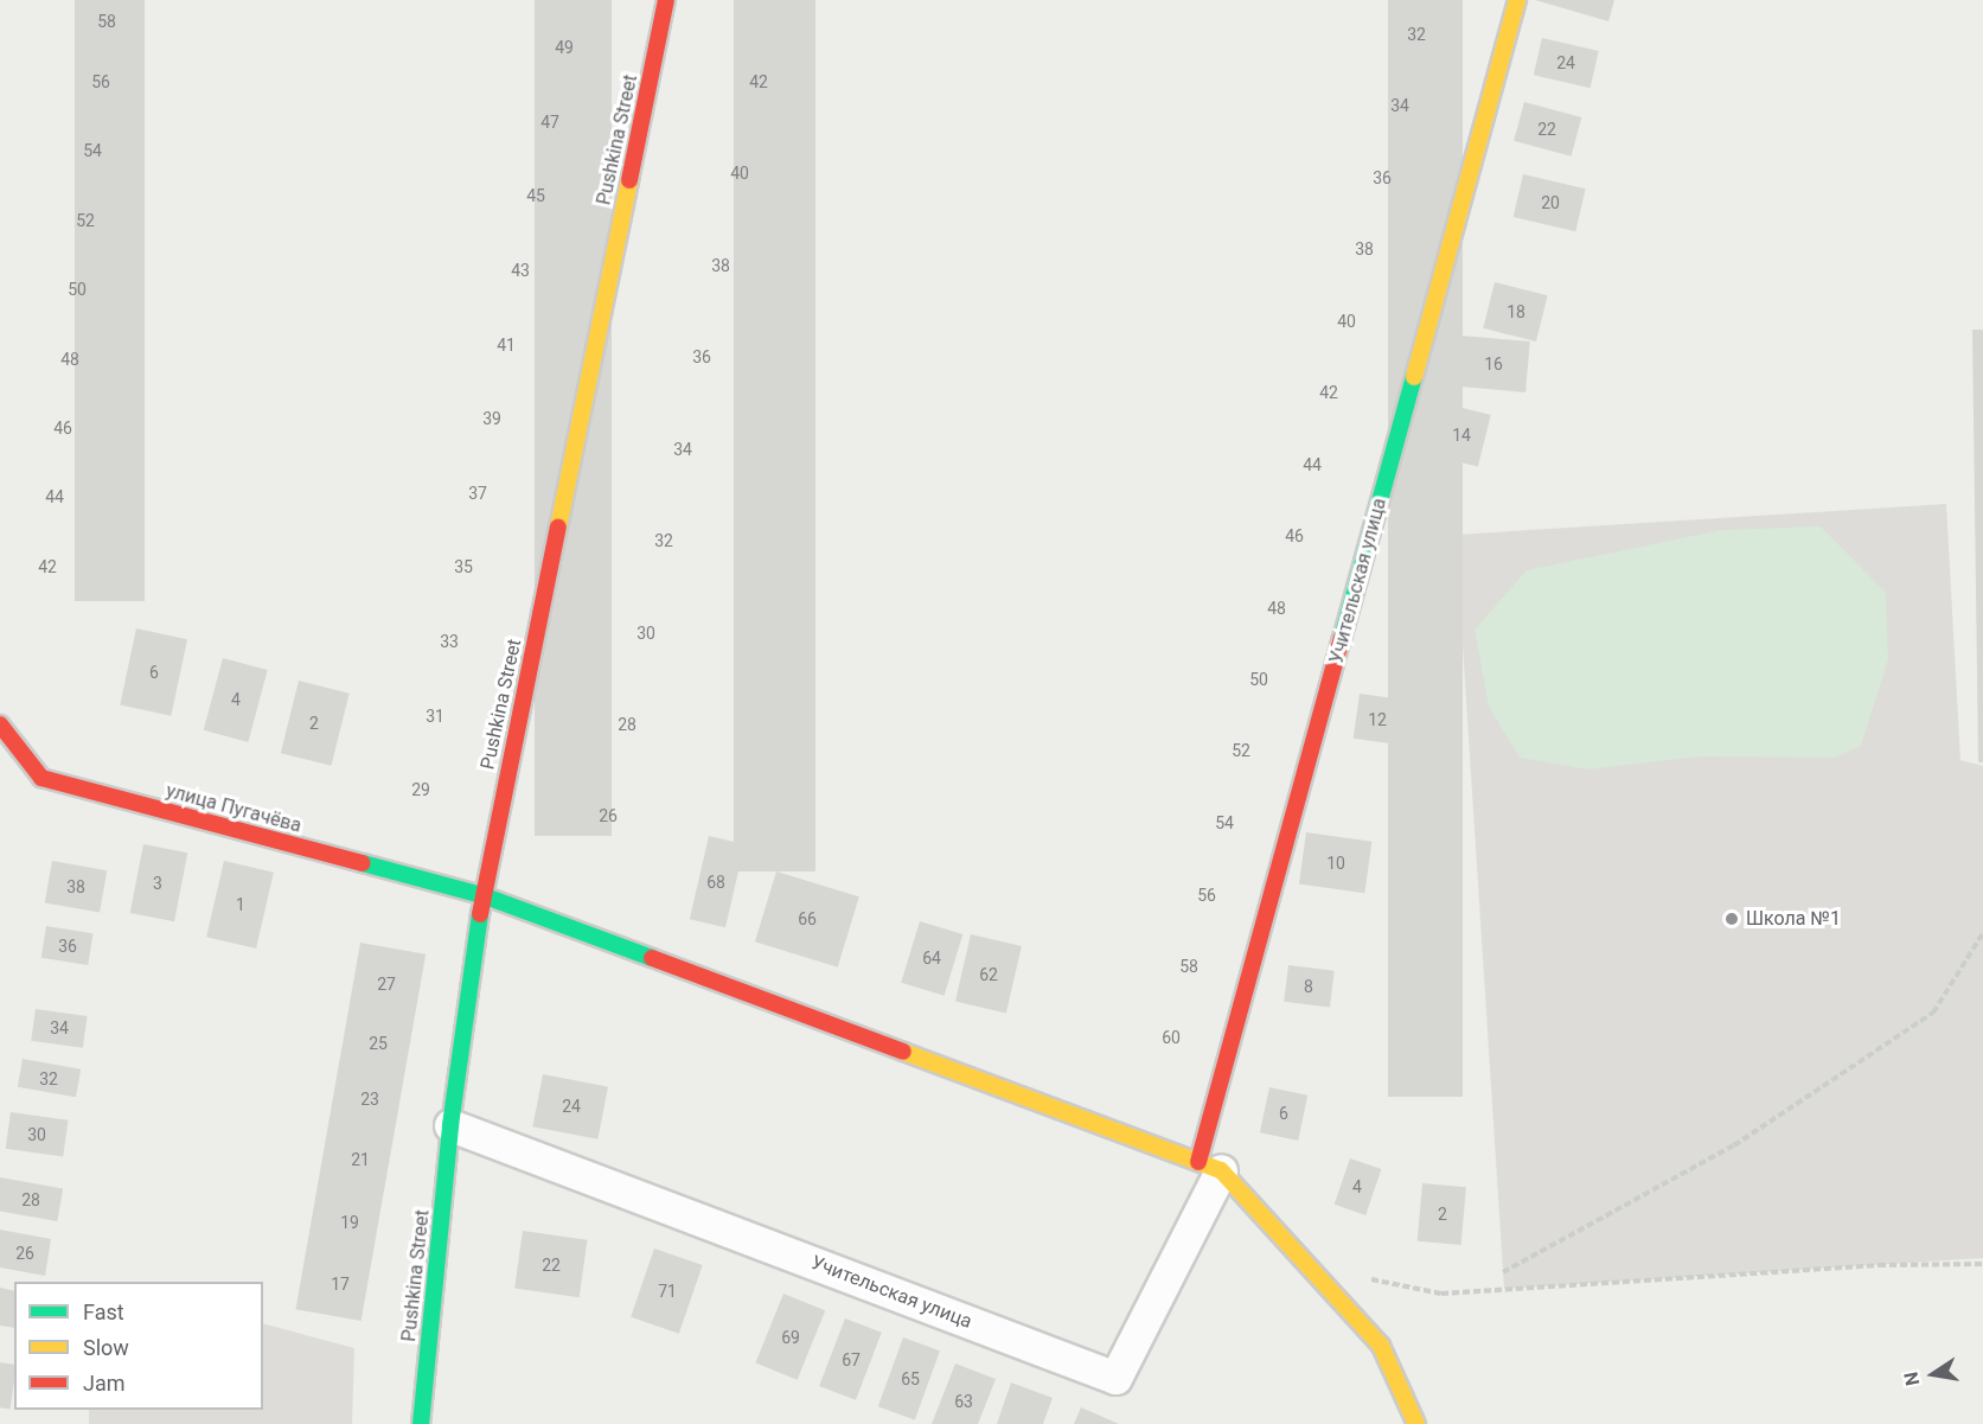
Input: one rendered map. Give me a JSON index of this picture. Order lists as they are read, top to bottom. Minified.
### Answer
{"streets":{"street":["Pushkina Street","Учительская улица","улица Пугачёва"]},"crossings":[["Pushkina Street","Учительская улица"],["Pushkina Street","улица Пугачёва"]],"places":["Школа №1"],"house_numbers":["58","32","49","24","56","42","34","47","22","54","40","36","45","20","52","38","38","43","50","18","40","41","36","48","16","42","39","46","14","34","44","37","44","46","32","42","35","48","30","33","6","50","4","31","12","2","28","52","29","26","54","10","68","3","38","56","1","66","36","64","58","62","27","8","34","60","25","32","23","24","6","30","21","4","28","2","19","26","22","17","71","69","67","65","63"],"legend":["Fast","Slow","Jam"],"north":"left"}
